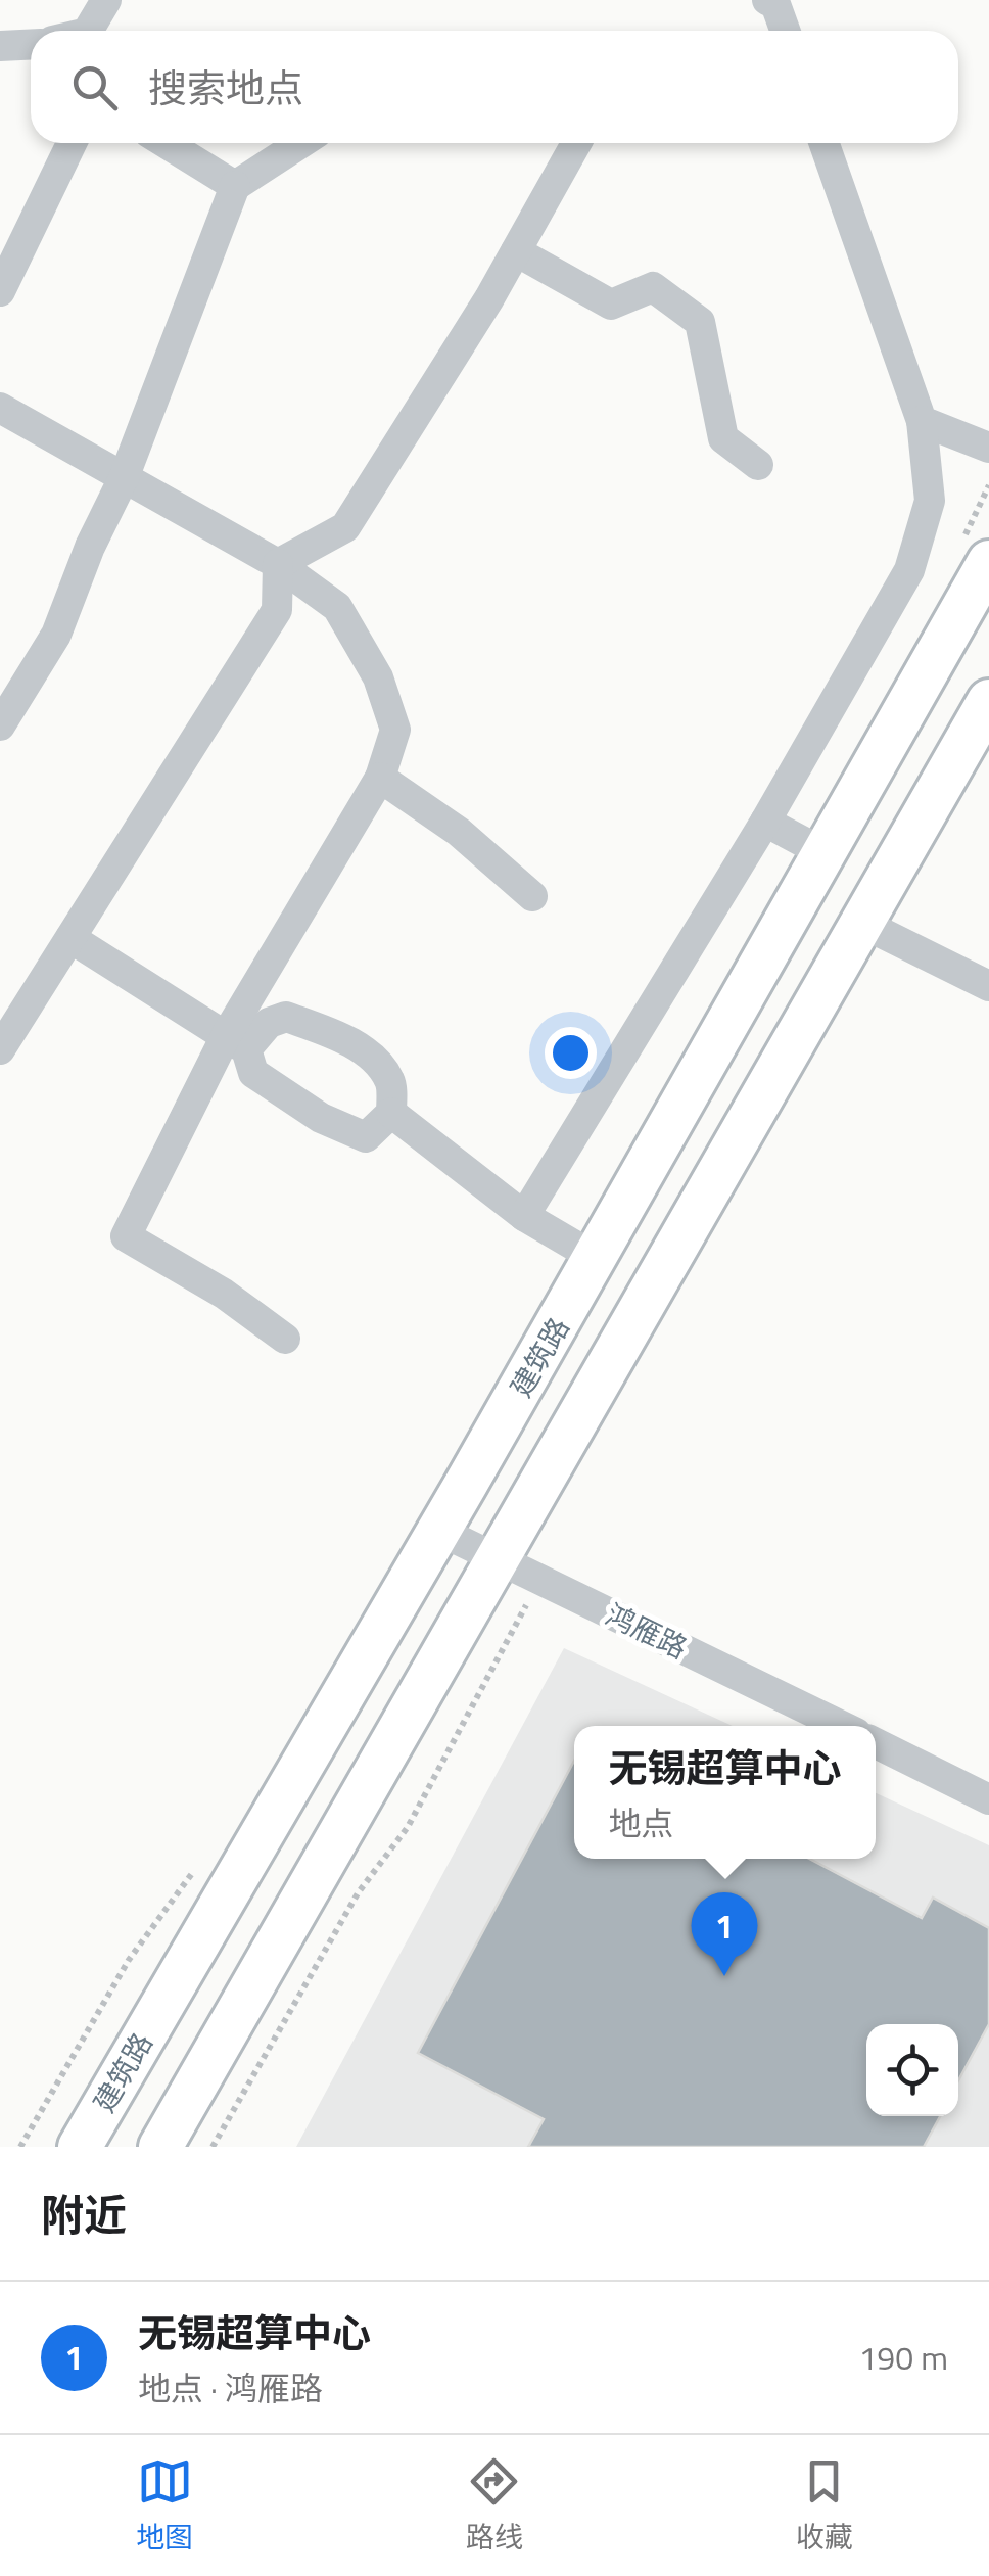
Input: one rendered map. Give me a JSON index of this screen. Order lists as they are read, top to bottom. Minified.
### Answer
{"streets":{"main road":["建筑路"],"street":["鸿雁路"]},"crossings":[["建筑路","鸿雁路"]],"page":{"search":"搜索地点","popup":["无锡超算中心","地点"],"pins":"1","heading":"附近","list":[{"mark":"1","name":"无锡超算中心","note":"地点 · 鸿雁路","value":"190 m"}],"nav":["地图","路线","收藏"]}}
